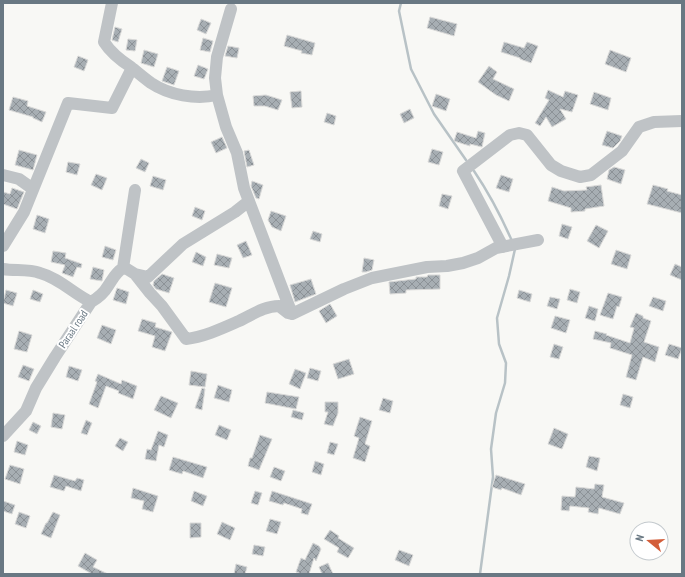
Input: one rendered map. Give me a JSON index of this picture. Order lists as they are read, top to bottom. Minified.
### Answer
{"streets":{"street":["Paraal road"]},"north":"left"}
